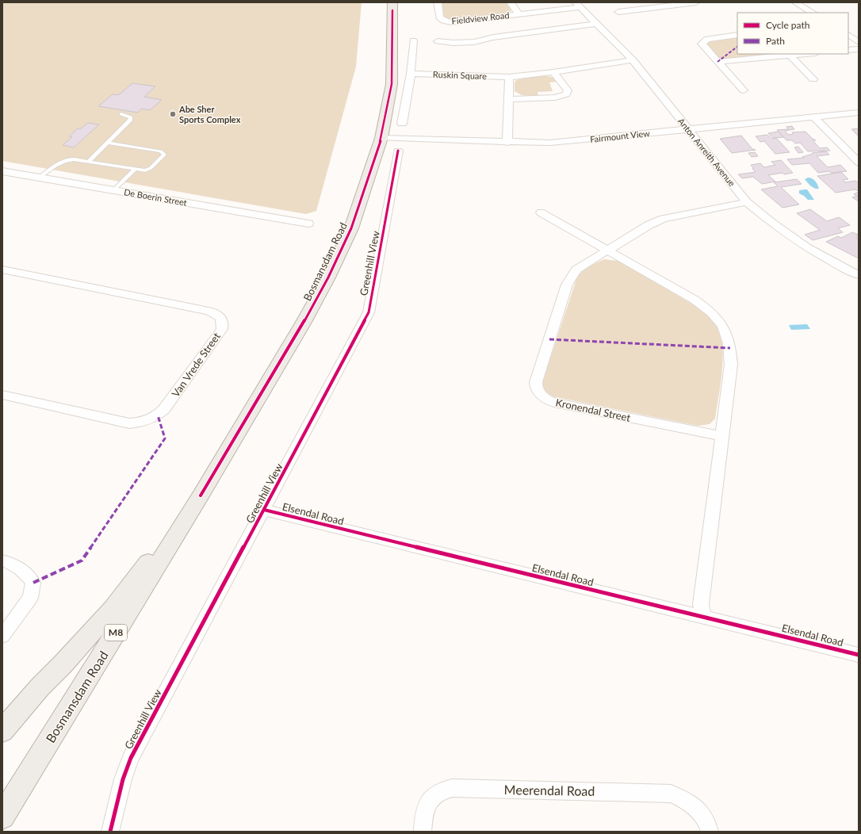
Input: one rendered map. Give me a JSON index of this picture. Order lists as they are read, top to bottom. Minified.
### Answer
{"streets":{"main road":["Bosmansdam Road","M8"],"street":["Fieldview Road","Ruskin Square","Fairmount View","Anton Anreith Avenue","De Boerin Street","Greenhill View","Van Vrede Street","Kronendal Street","Elsendal Road","Meerendal Road"]},"crossings":[["Fieldview Road","Anton Anreith Avenue"],["Ruskin Square","Anton Anreith Avenue"],["Fairmount View","Anton Anreith Avenue"],["Fairmount View","Bosmansdam Road"],["Anton Anreith Avenue","Kronendal Street"],["Greenhill View","Elsendal Road"]],"places":["Abe Sher Sports Complex"],"legend":["Cycle path","Path"]}
